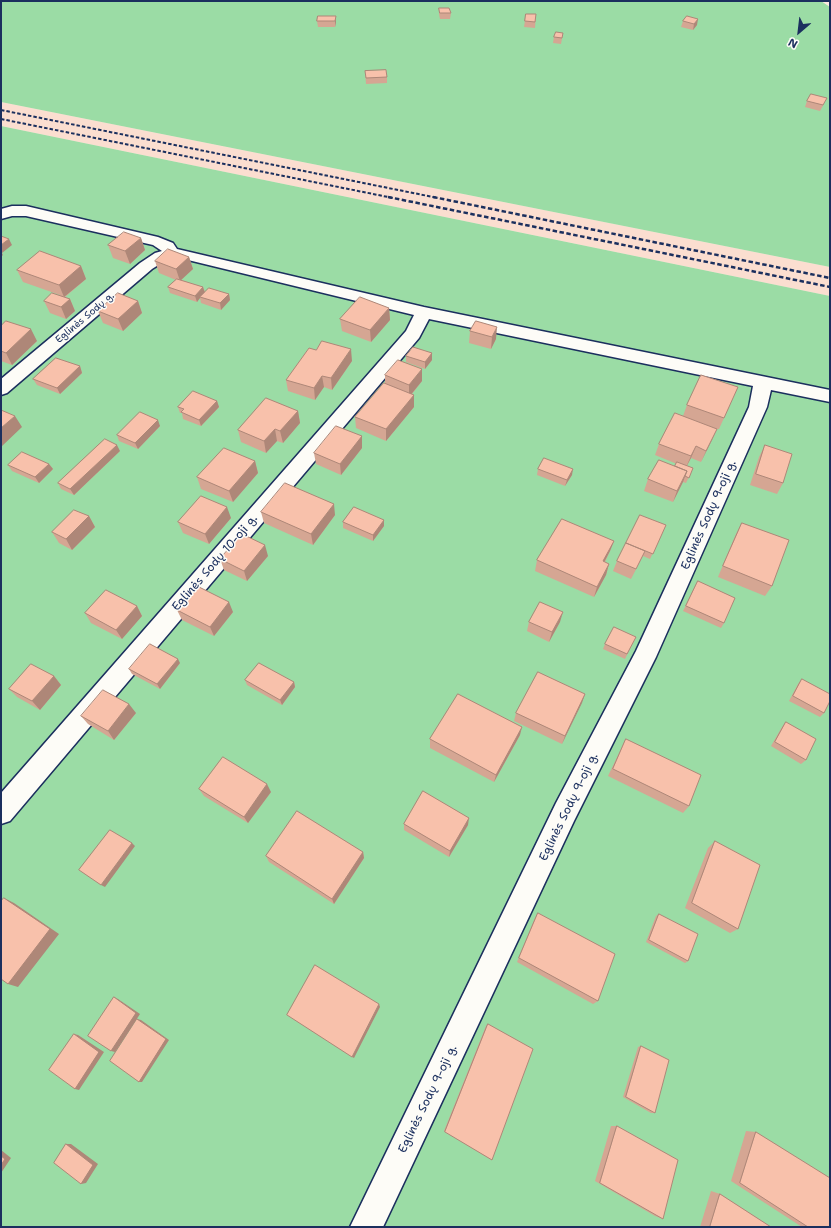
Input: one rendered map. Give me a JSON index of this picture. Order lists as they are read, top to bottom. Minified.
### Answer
{"streets":{"street":["Eglinės Sodų g.","Eglinės Sodų 9-oji g.","Eglinės Sodų 10-oji g."]},"north":"bottom left"}
